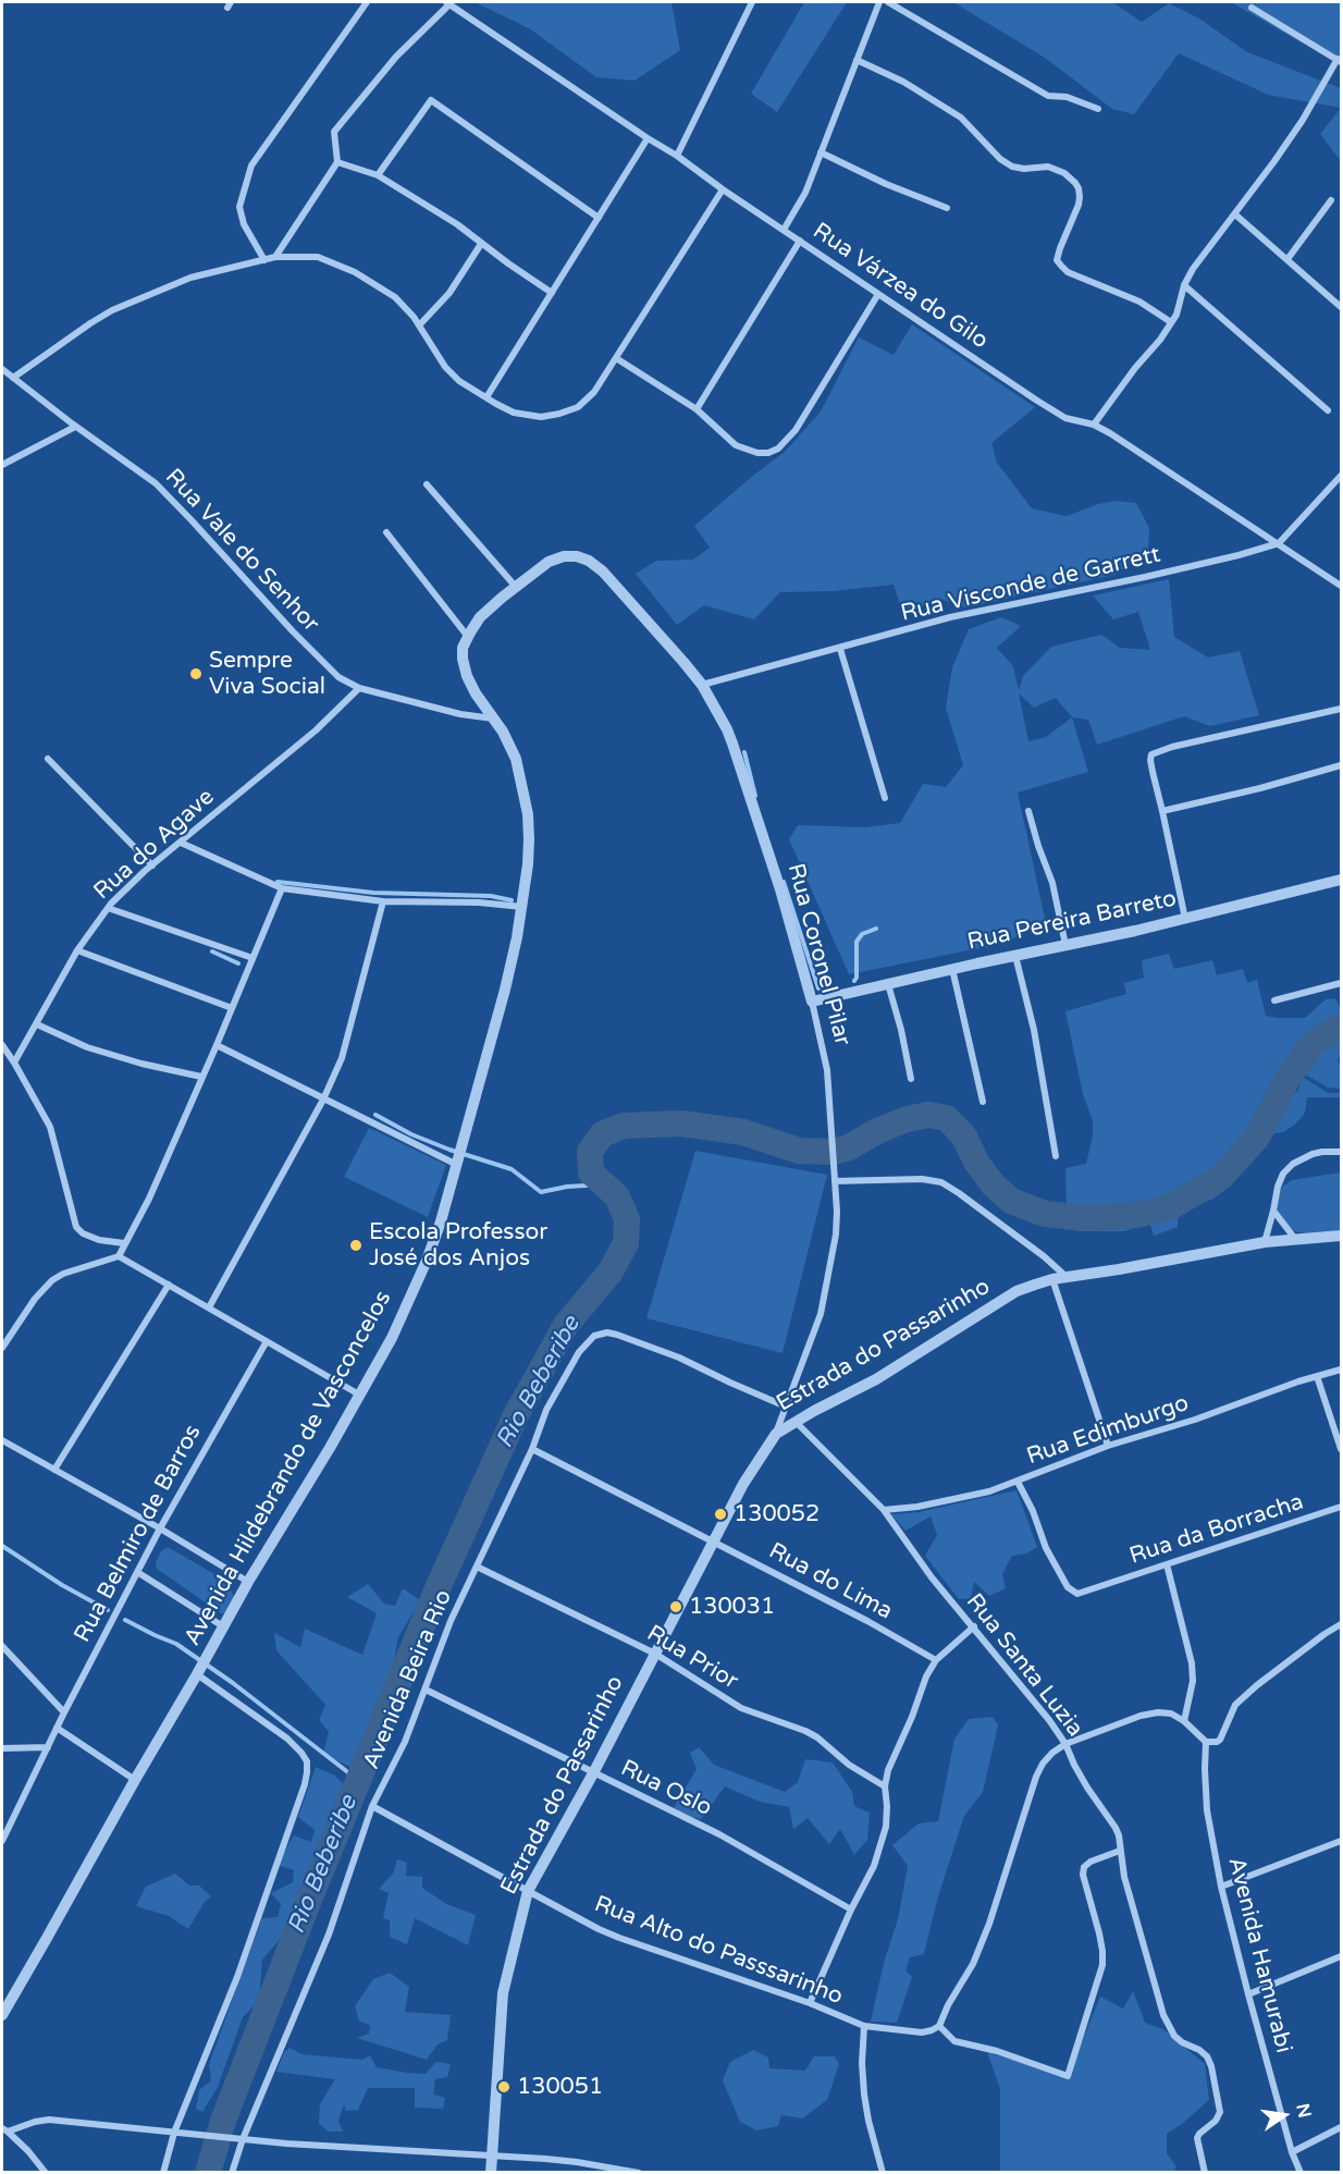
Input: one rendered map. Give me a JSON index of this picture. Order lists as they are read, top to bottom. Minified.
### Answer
{"streets":{"street":["Rua Várzea do Gilo","Rua Vale do Senhor","Rua Visconde de Garrett","Rua do Agave","Rua Pereira Barreto","Rua Coronel Pilar","Estrada do Passarinho","Rua Edimburgo","Avenida Hildebrando de Vasconcelos","Rua da Borracha","Rua Belmiro de Barros","Rua do Lima","Rua Prior","Rua Santa Luzia","Avenida Beira Rio","Rua Oslo","Rua Alto do Passsarinho","Avenida Hamurabi"]},"crossings":[["Rua Várzea do Gilo","Rua Visconde de Garrett"],["Rua Vale do Senhor","Rua do Agave"],["Rua Vale do Senhor","Avenida Hildebrando de Vasconcelos"],["Rua Visconde de Garrett","Rua Coronel Pilar"],["Rua Pereira Barreto","Rua Coronel Pilar"],["Rua Coronel Pilar","Estrada do Passarinho"],["Rua Coronel Pilar","Avenida Beira Rio"],["Estrada do Passarinho","Rua do Lima"],["Estrada do Passarinho","Rua Prior"],["Estrada do Passarinho","Rua Santa Luzia"],["Estrada do Passarinho","Rua Oslo"],["Estrada do Passarinho","Rua Alto do Passsarinho"],["Rua Edimburgo","Rua da Borracha"],["Rua Edimburgo","Rua Santa Luzia"],["Rua do Lima","Avenida Beira Rio"],["Rua Prior","Avenida Beira Rio"],["Avenida Beira Rio","Rua Oslo"],["Avenida Beira Rio","Rua Alto do Passsarinho"]],"water":["Rio Beberibe"],"places":["Sempre Viva Social","Escola Professor José dos Anjos","130052","130031","130051"],"north":"right"}
